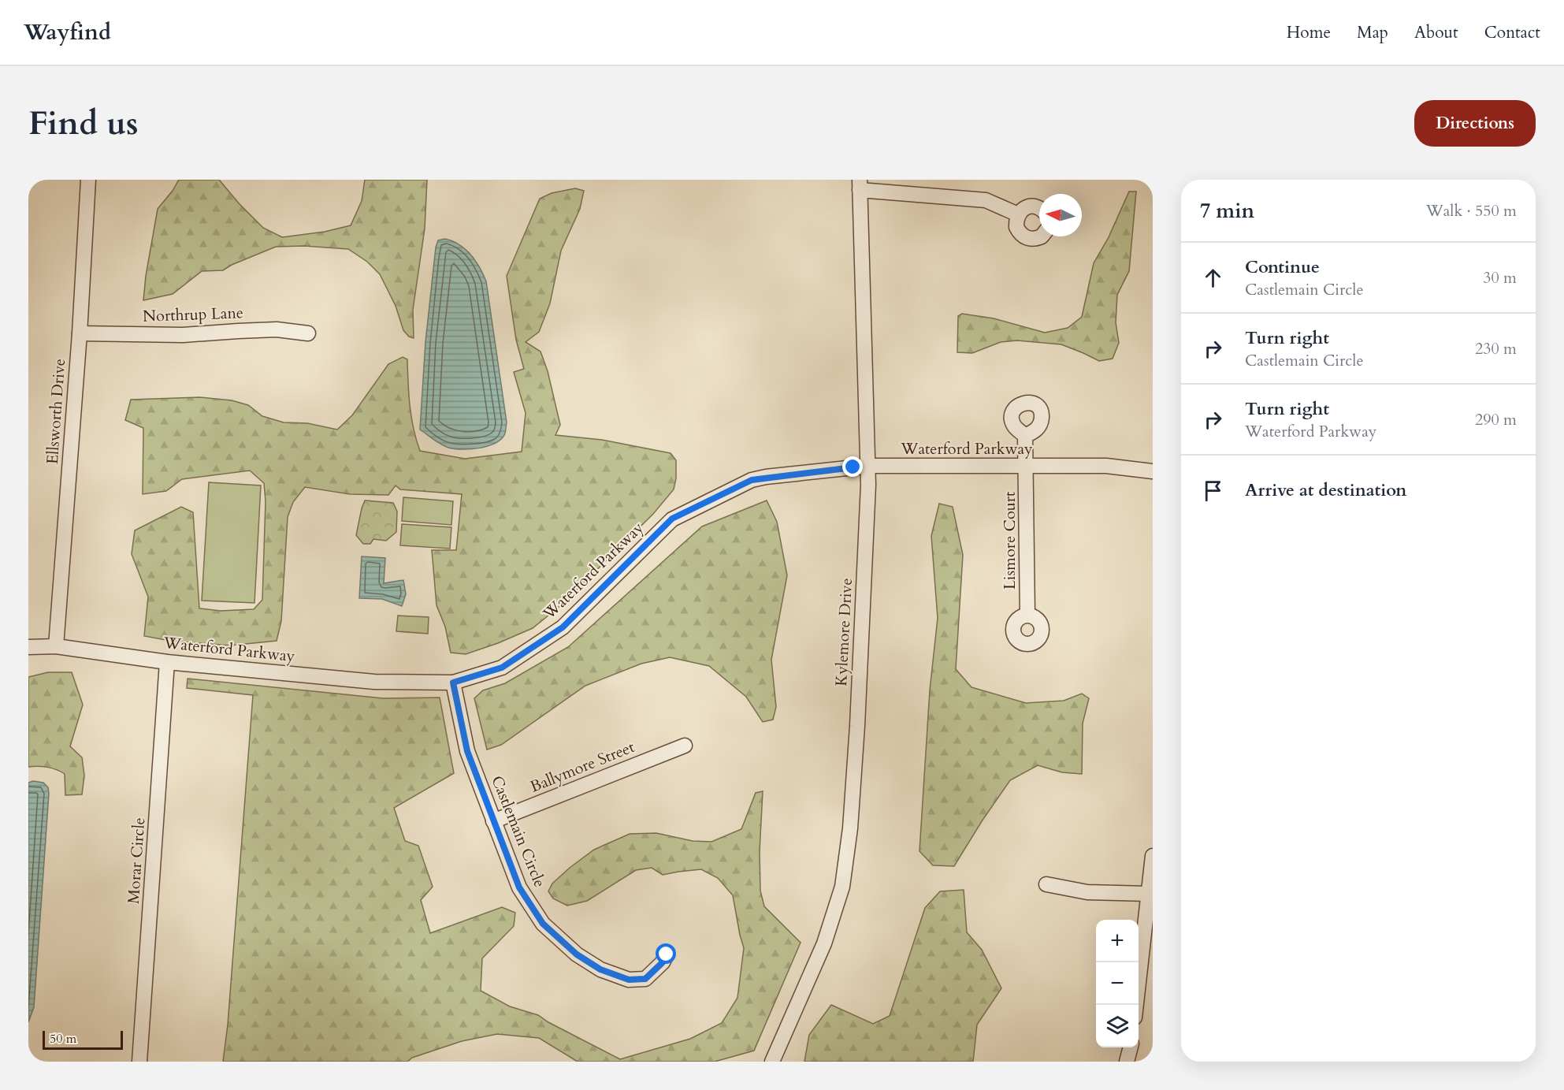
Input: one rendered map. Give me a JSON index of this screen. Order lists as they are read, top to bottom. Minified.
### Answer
{"streets":{"street":["Northrup Lane","Ellsworth Drive","Waterford Parkway","Lismore Court","Kylemore Drive","Ballymore Street","Castlemain Circle","Morar Circle"]},"crossings":[["Northrup Lane","Ellsworth Drive"],["Ellsworth Drive","Waterford Parkway"],["Waterford Parkway","Lismore Court"],["Waterford Parkway","Kylemore Drive"],["Waterford Parkway","Castlemain Circle"],["Waterford Parkway","Morar Circle"],["Ballymore Street","Castlemain Circle"]],"scale_bar":"50 m","north":"left","page":{"header":"Wayfind","nav":["Home","Map","About","Contact"],"buttons":"Directions","title":"Find us","heading":["7 min","Walk · 550 m"],"list":[["Continue","Castlemain Circle","30 m"],["Turn right","Castlemain Circle","230 m"],["Turn right","Waterford Parkway","290 m"],"Arrive at destination"],"map_buttons":["+","−"],"scale":"50 m"}}
